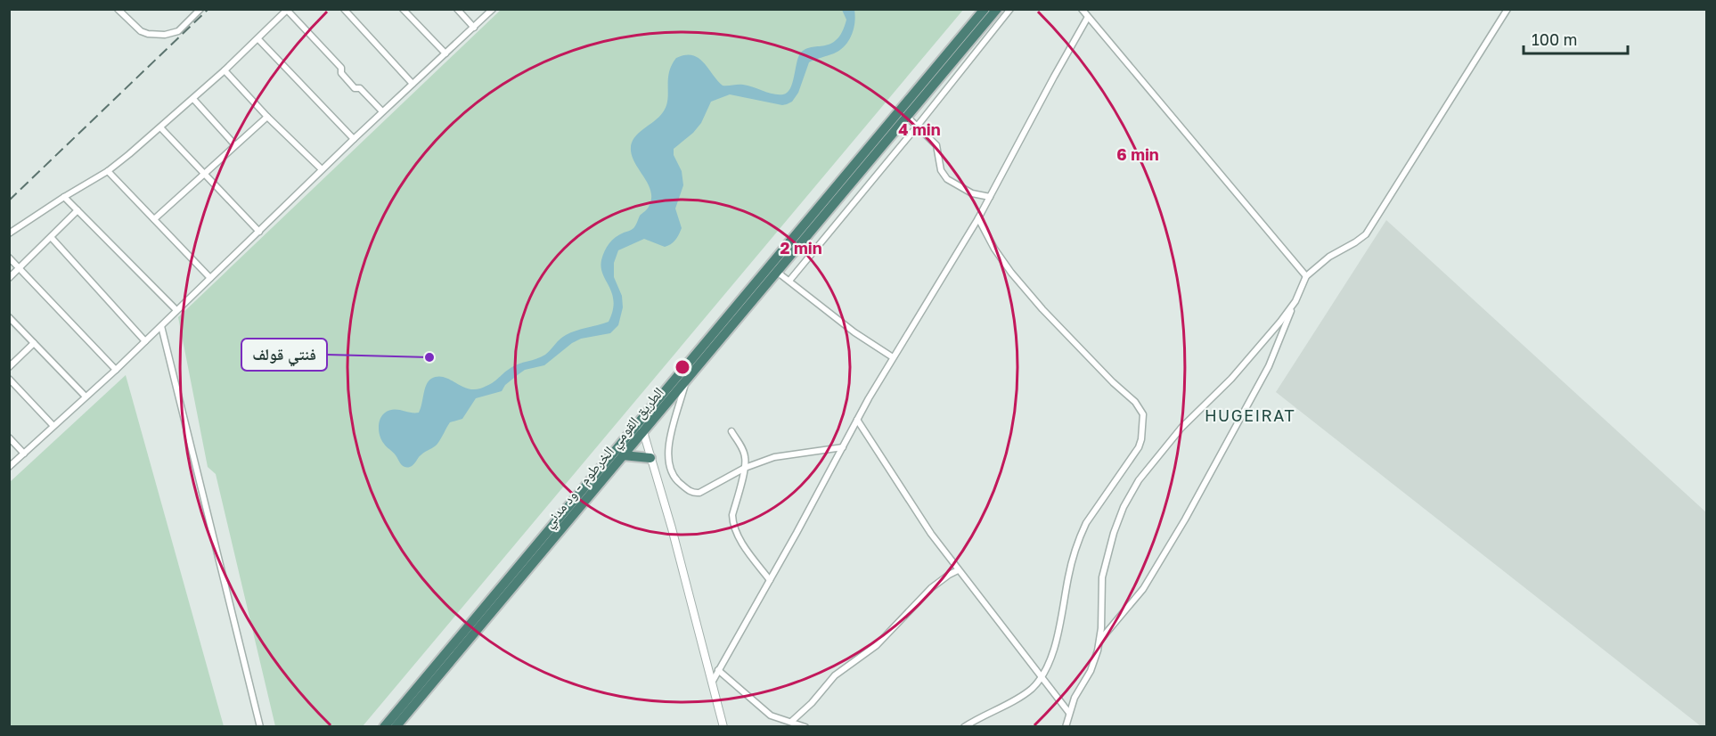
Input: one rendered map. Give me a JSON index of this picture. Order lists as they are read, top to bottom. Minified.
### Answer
{"streets":{"highway":["الطريق القومي الخرطوم - ود مدني"]},"districts":["HUGEIRAT"],"places":["فنتي قولف"],"scale_bar":"100 m","rings":["4 min","6 min","2 min"]}
